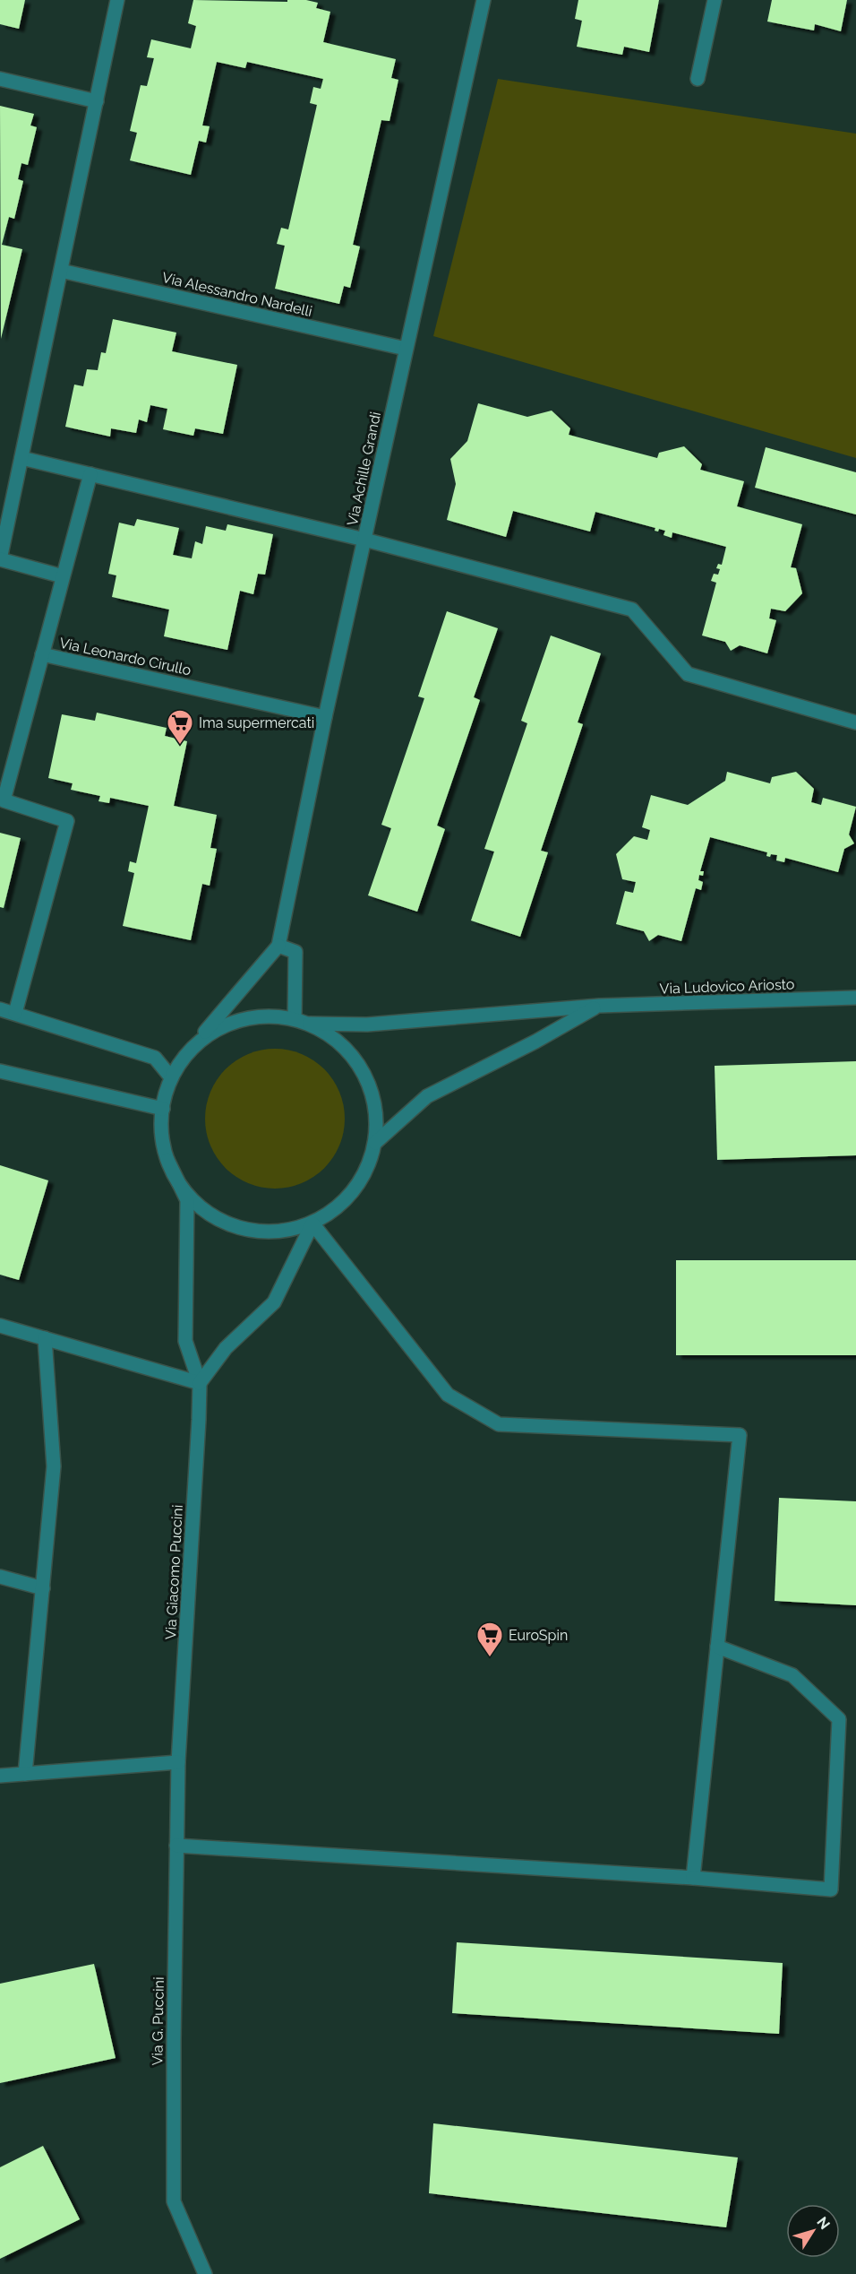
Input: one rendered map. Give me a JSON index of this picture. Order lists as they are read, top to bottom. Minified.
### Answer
{"streets":{"street":["Via Alessandro Nardelli","Via Achille Grandi","Via Leonardo Cirullo","Via Ludovico Ariosto","Via Giacomo Puccini","Via G. Puccini"]},"crossings":[["Via Alessandro Nardelli","Via Achille Grandi"],["Via Achille Grandi","Via Leonardo Cirullo"],["Via Giacomo Puccini","Via G. Puccini"]],"places":{"supermarket":["Ima supermercati","EuroSpin"]},"north":"top right"}
